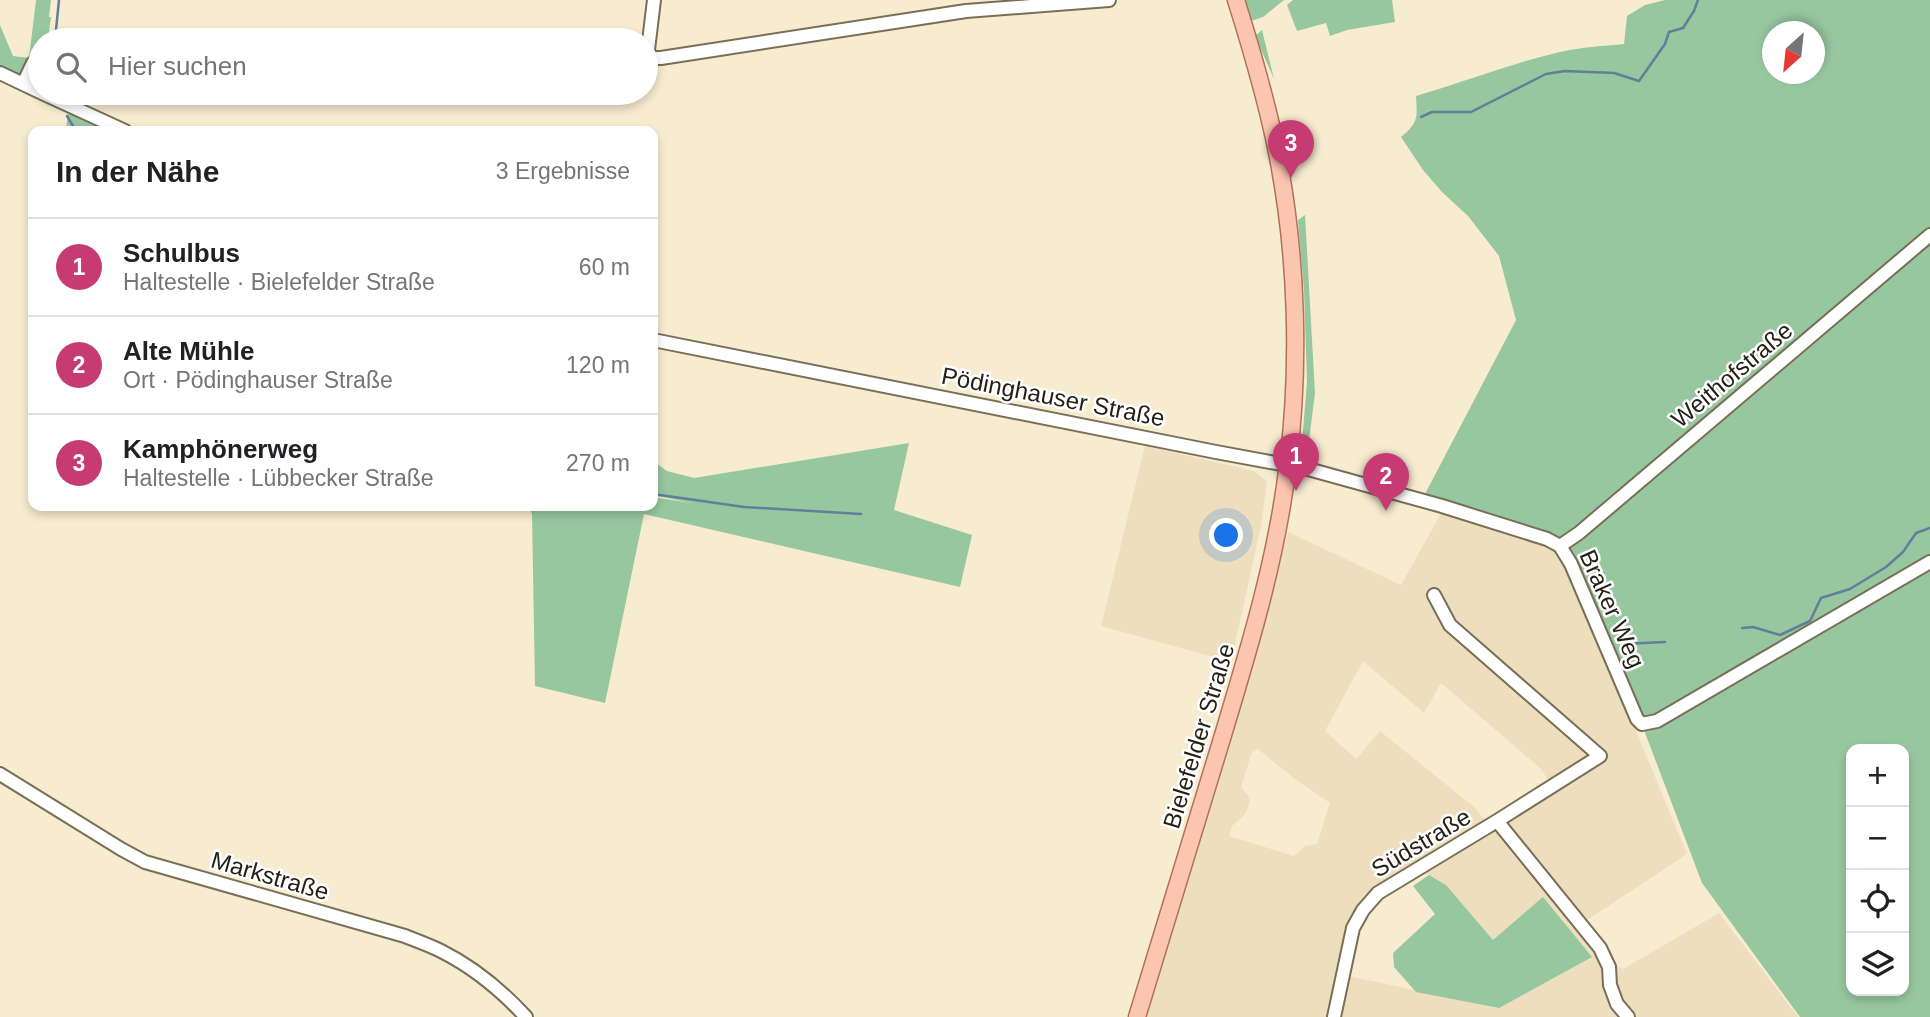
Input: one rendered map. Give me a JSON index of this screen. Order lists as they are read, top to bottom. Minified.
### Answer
{"streets":{"main road":["Bielefelder Straße"],"street":["Weithofstraße","Pödinghauser Straße","Braker Weg","Südstraße","Markstraße"]},"crossings":[["Weithofstraße","Braker Weg"],["Pödinghauser Straße","Braker Weg"],["Pödinghauser Straße","Bielefelder Straße"]],"north":"bottom left","page":{"search":"Hier suchen","pins":["3","1","2"],"heading":["In der Nähe","3 Ergebnisse"],"list":[{"mark":"1","name":"Schulbus","note":"Haltestelle · Bielefelder Straße","value":"60 m"},{"mark":"2","name":"Alte Mühle","note":"Ort · Pödinghauser Straße","value":"120 m"},{"mark":"3","name":"Kamphönerweg","note":"Haltestelle · Lübbecker Straße","value":"270 m"}],"map_buttons":["+","−"]}}
